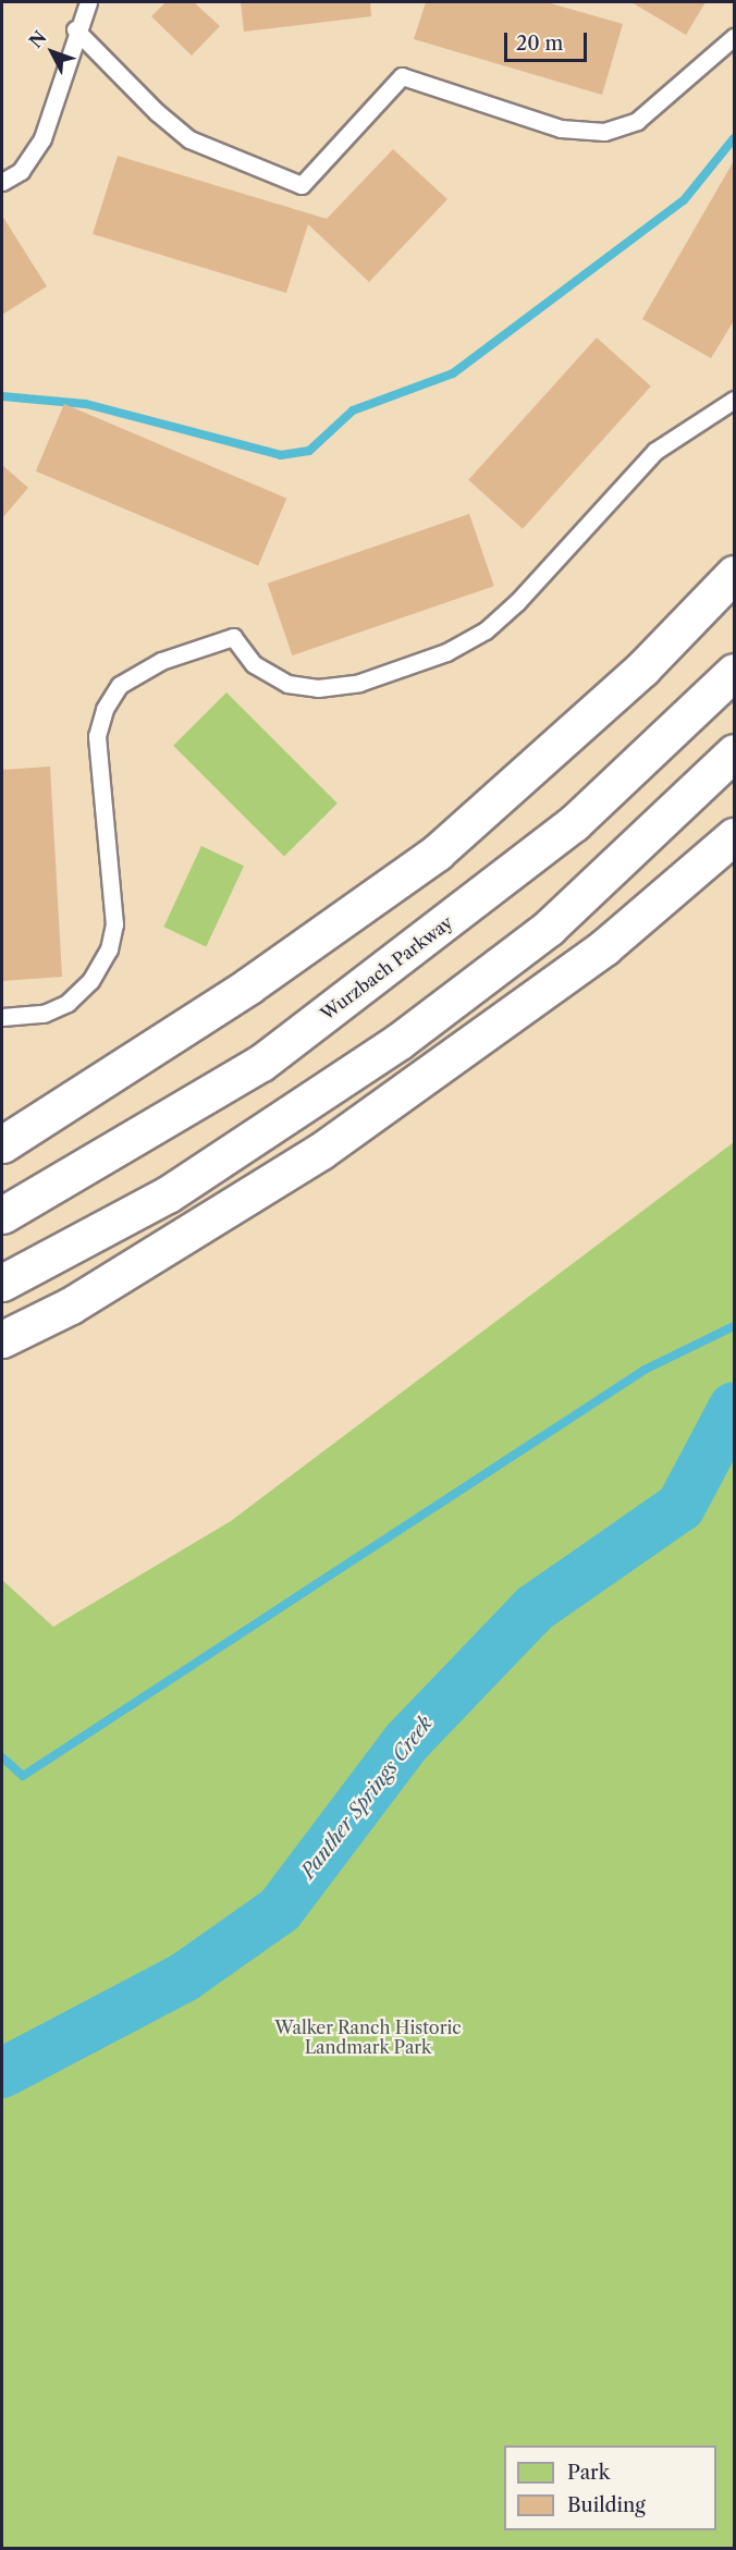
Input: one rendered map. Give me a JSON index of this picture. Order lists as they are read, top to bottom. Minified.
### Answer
{"streets":{"highway":["Wurzbach Parkway"]},"water":["Panther Springs Creek"],"parks":["Walker Ranch Historic Landmark Park"],"legend":["Park","Building"],"scale_bar":"20 m","north":"top left"}
